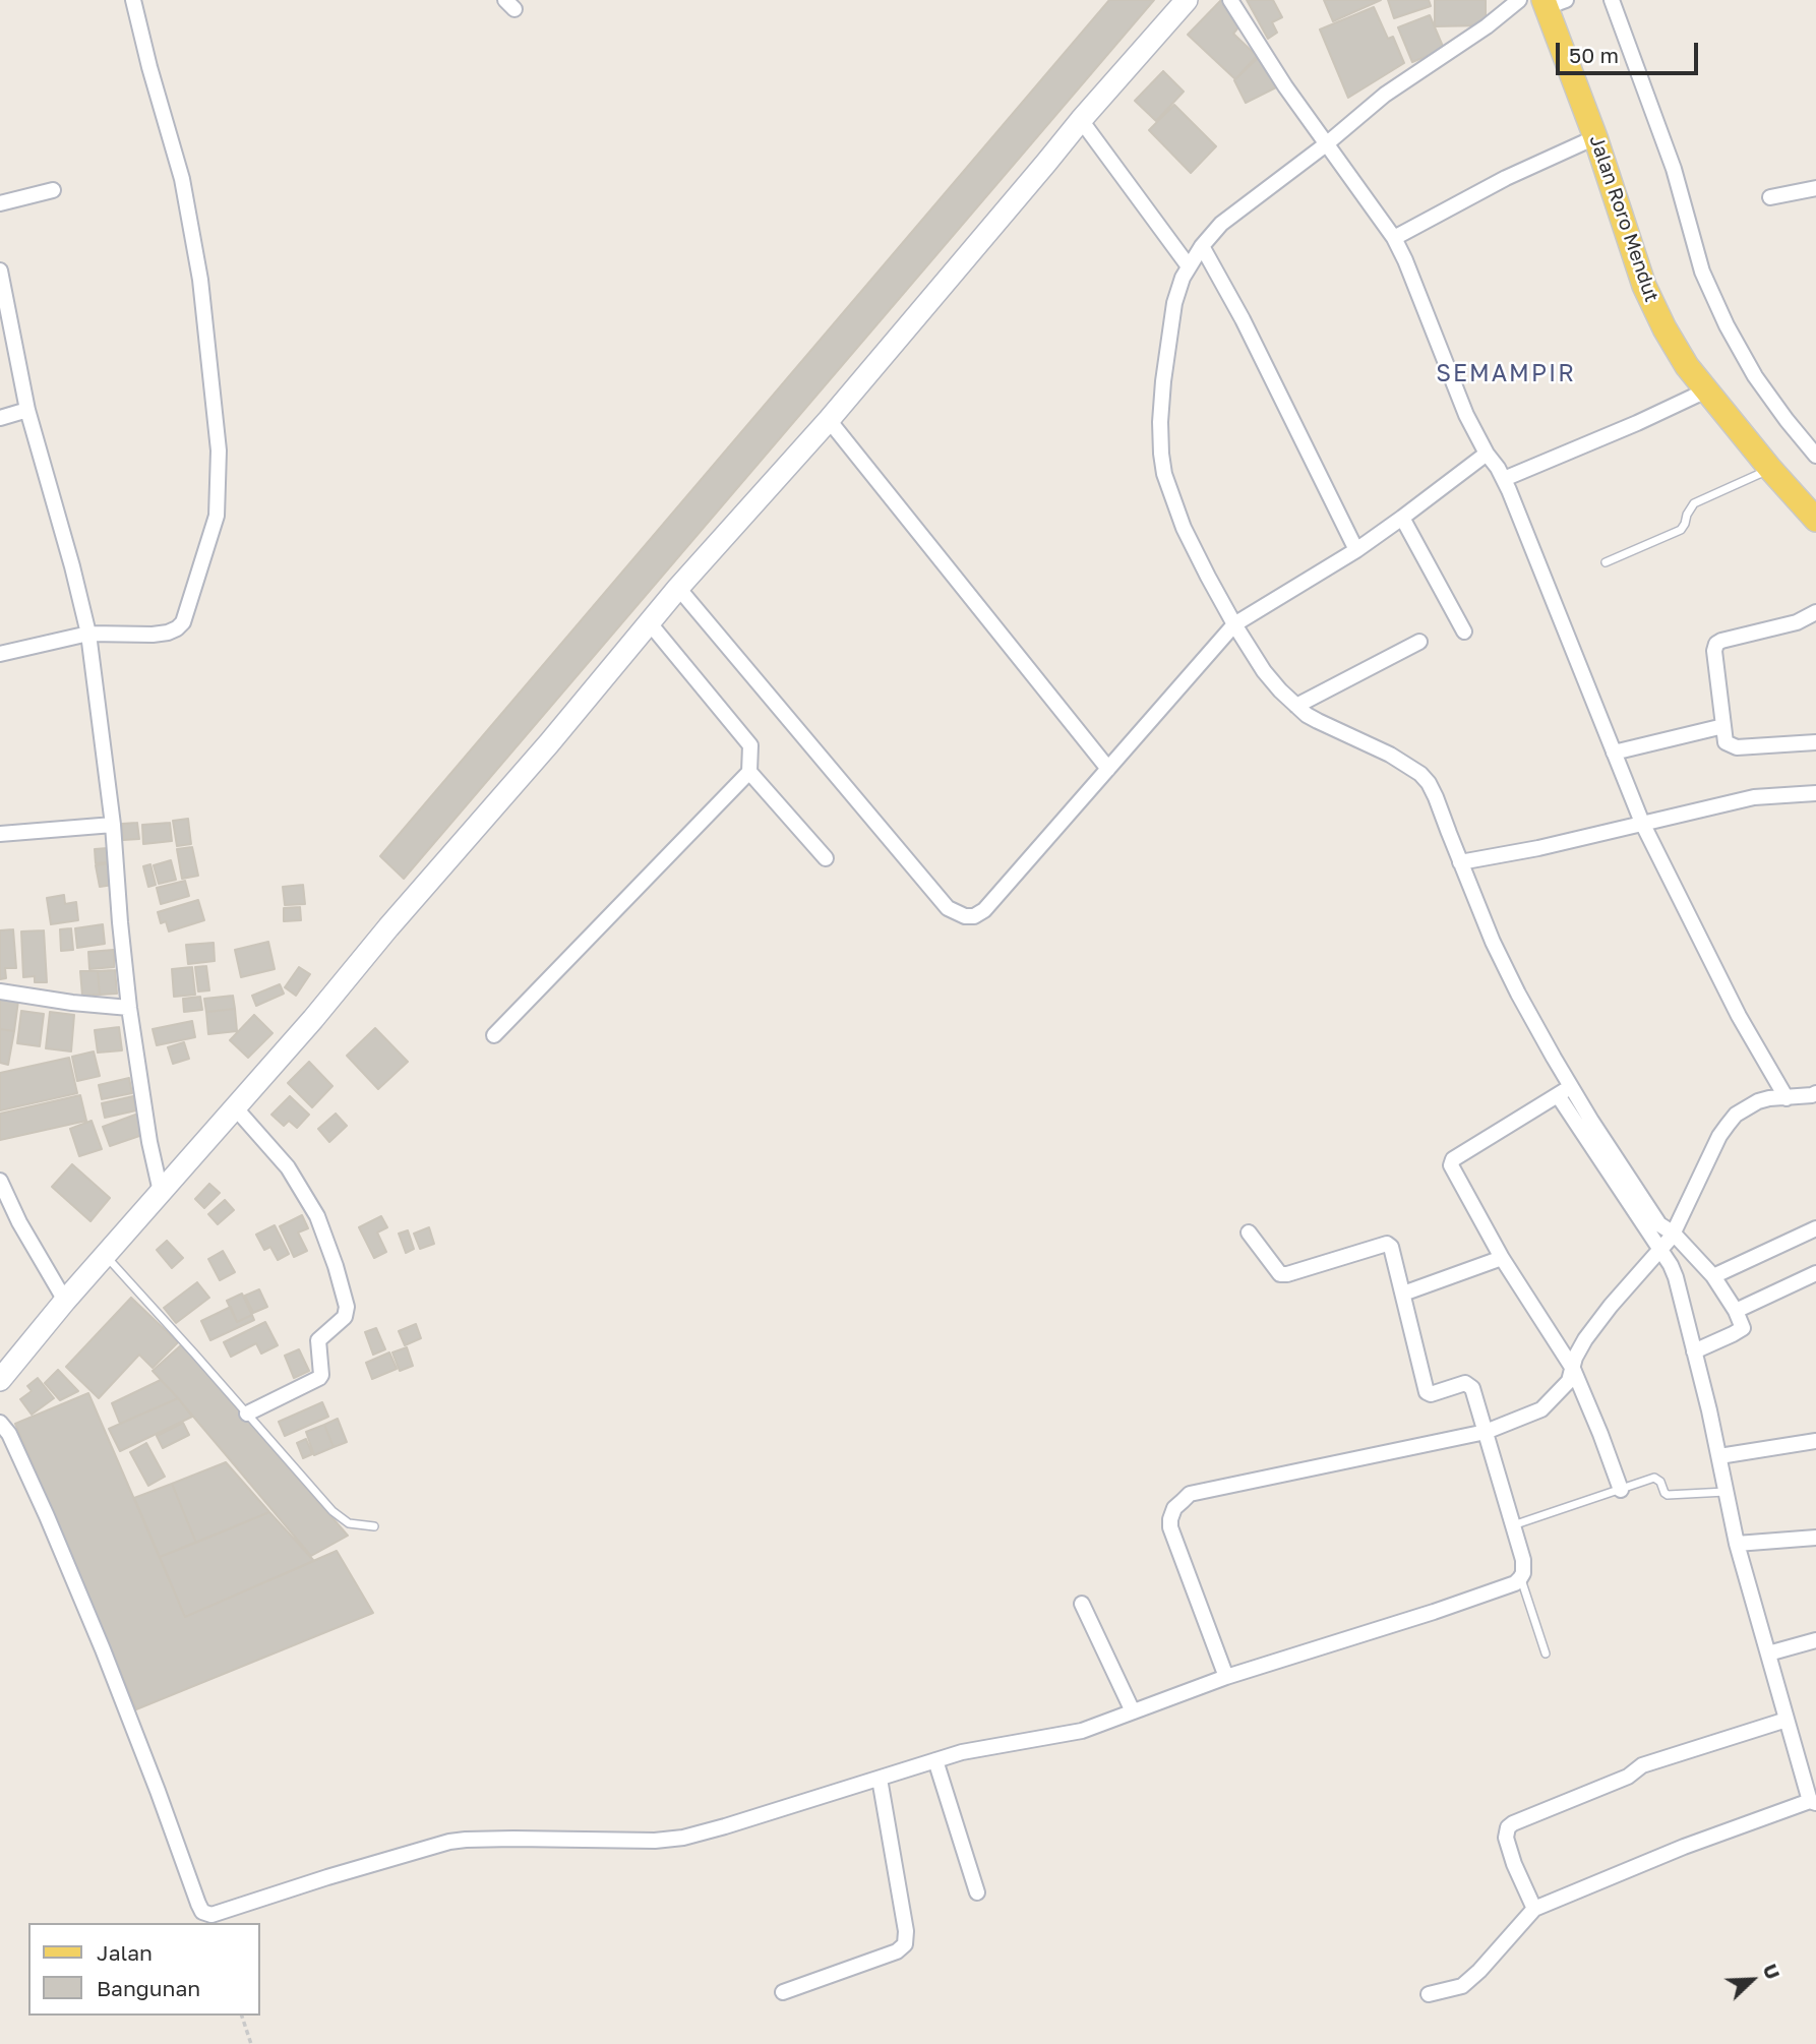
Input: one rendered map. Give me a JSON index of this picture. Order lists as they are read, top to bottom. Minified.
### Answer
{"streets":{"main road":["Jalan Roro Mendut"]},"districts":["SEMAMPIR"],"legend":["Jalan","Bangunan"],"scale_bar":"50 m","north":"top right"}
